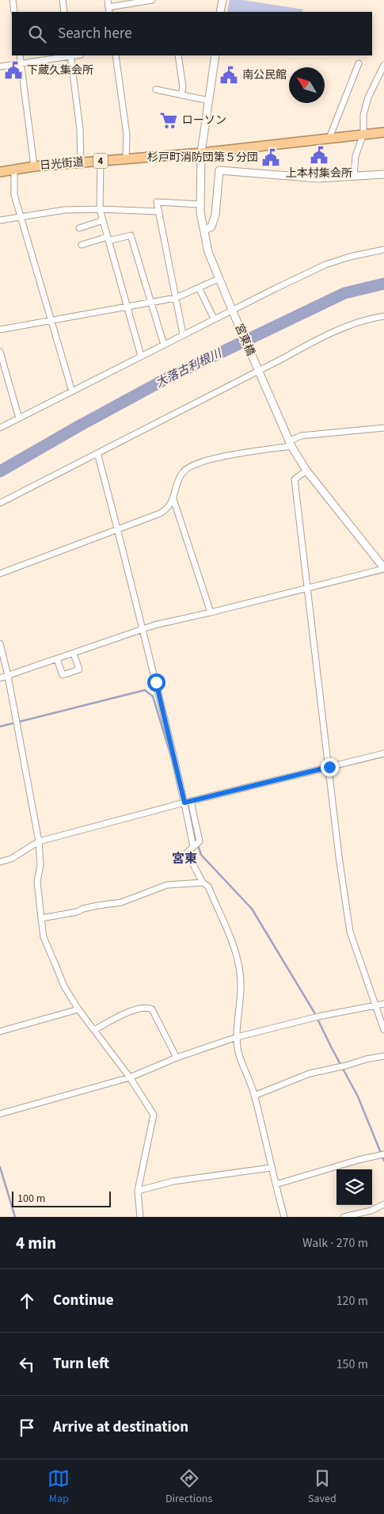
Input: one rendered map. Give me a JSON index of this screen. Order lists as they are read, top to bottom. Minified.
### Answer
{"streets":{"highway":["4","日光街道"],"street":["宮東橋"]},"crossings":[["日光街道","宮東橋"]],"districts":["宮東"],"water":["大落古利根川"],"places":{"public building":["下蔵久集会所","南公民館","上本村集会所","杉戸町消防団第５分団"],"supermarket":["ローソン"]},"scale_bar":"100 m","north":"top left","page":{"search":"Search here","scale":"100 m","heading":["4 min","Walk · 270 m"],"list":[["Continue","120 m"],["Turn left","150 m"],"Arrive at destination"],"nav":["Map","Directions","Saved"]}}
